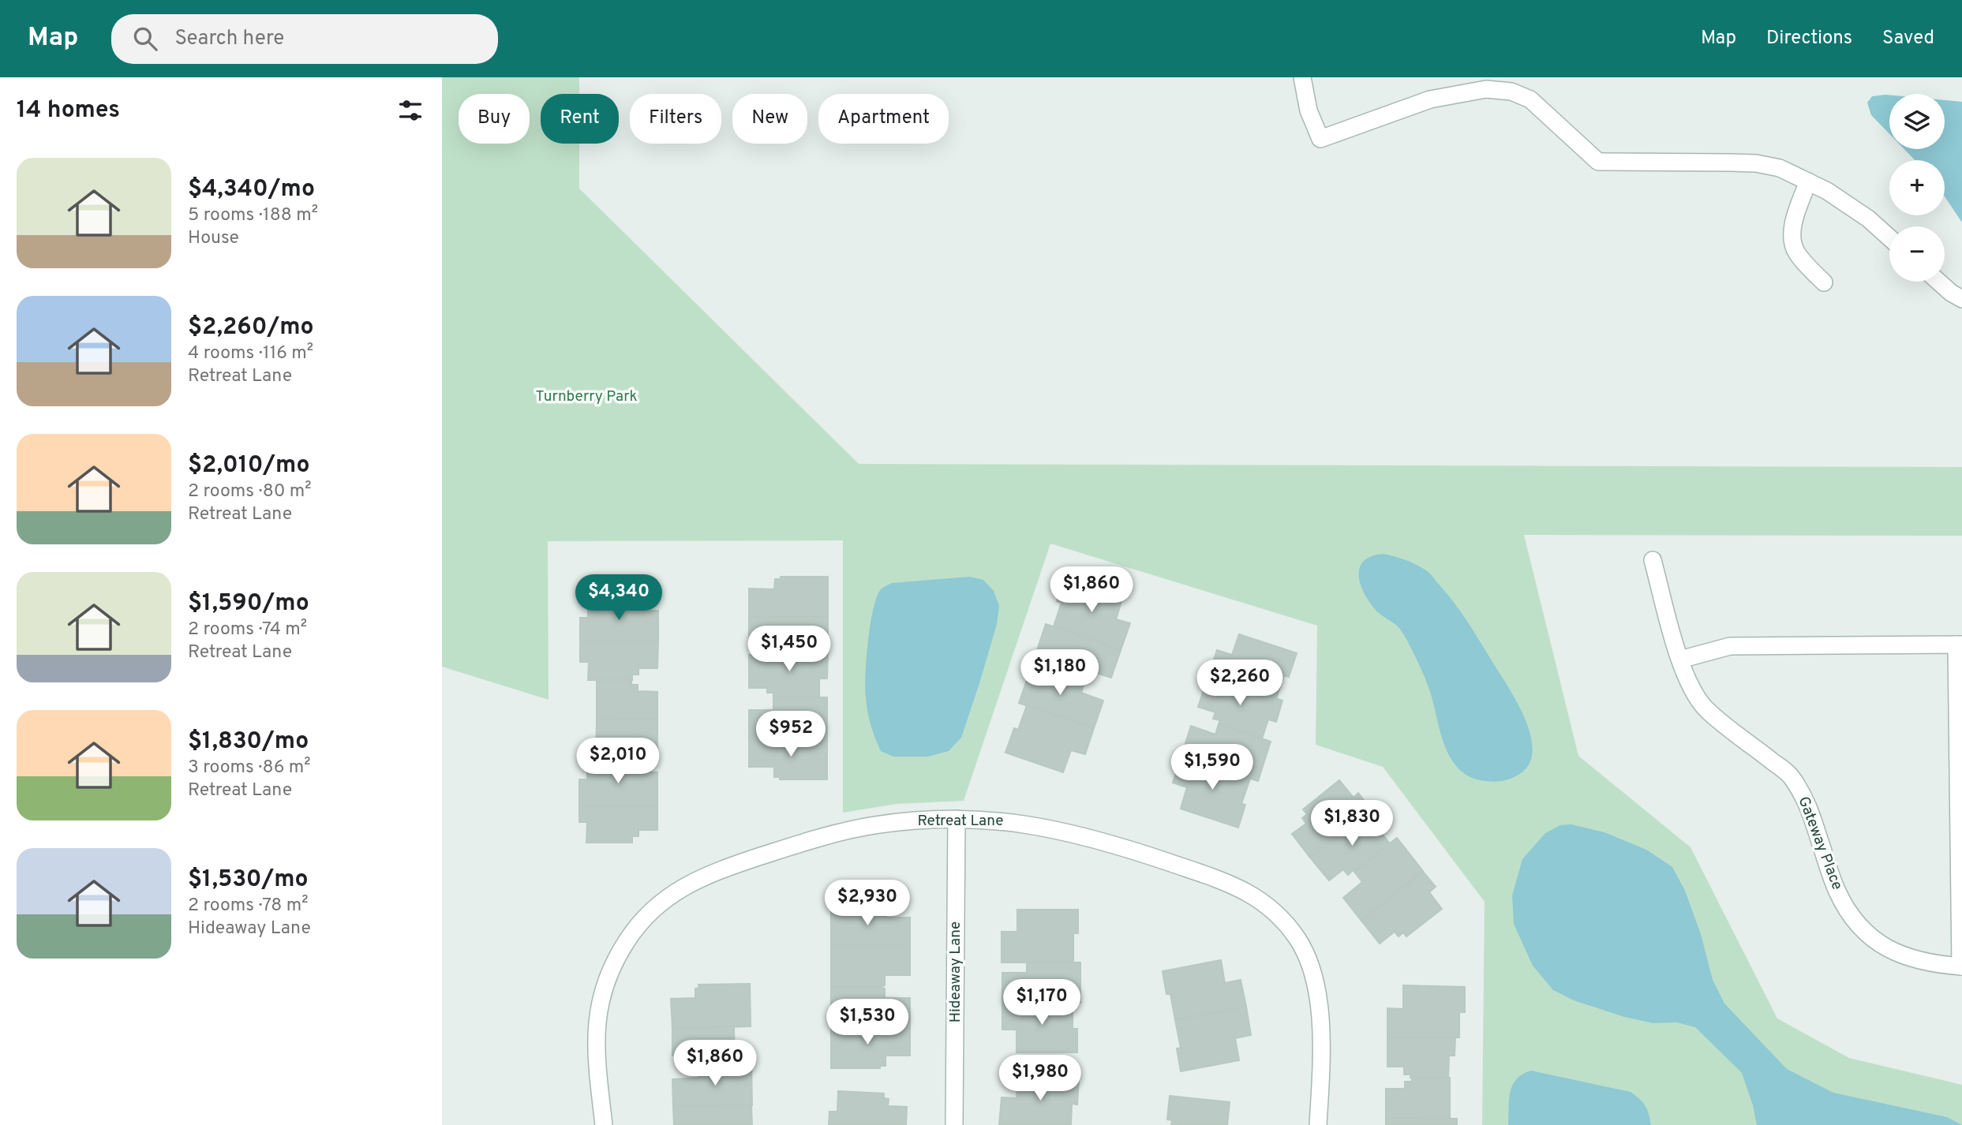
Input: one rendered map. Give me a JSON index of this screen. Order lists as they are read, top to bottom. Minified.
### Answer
{"streets":{"street":["Retreat Lane","Gateway Place","Hideaway Lane"]},"crossings":[["Retreat Lane","Hideaway Lane"]],"parks":["Turnberry Park"],"page":{"header":"Map","search":"Search here","nav":["Map","Directions","Saved"],"heading":"14 homes","map_buttons":["+","−"],"chip":["Buy","Rent","Filters","New","Apartment"],"list":[{"name":"$4,340/mo","note":"5 rooms · 188 m² · House"},{"name":"$2,260/mo","note":"4 rooms · 116 m² · Retreat Lane"},{"name":"$2,010/mo","note":"2 rooms · 80 m² · Retreat Lane"},{"name":"$1,590/mo","note":"2 rooms · 74 m² · Retreat Lane"},{"name":"$1,830/mo","note":"3 rooms · 86 m² · Retreat Lane"},{"name":"$1,530/mo","note":"2 rooms · 78 m² · Hideaway Lane"}],"price":["$1,860","$4,340","$1,450","$1,180","$2,260","$952","$2,010","$1,590","$1,830","$2,930","$1,170","$1,530","$1,860","$1,980"]}}
